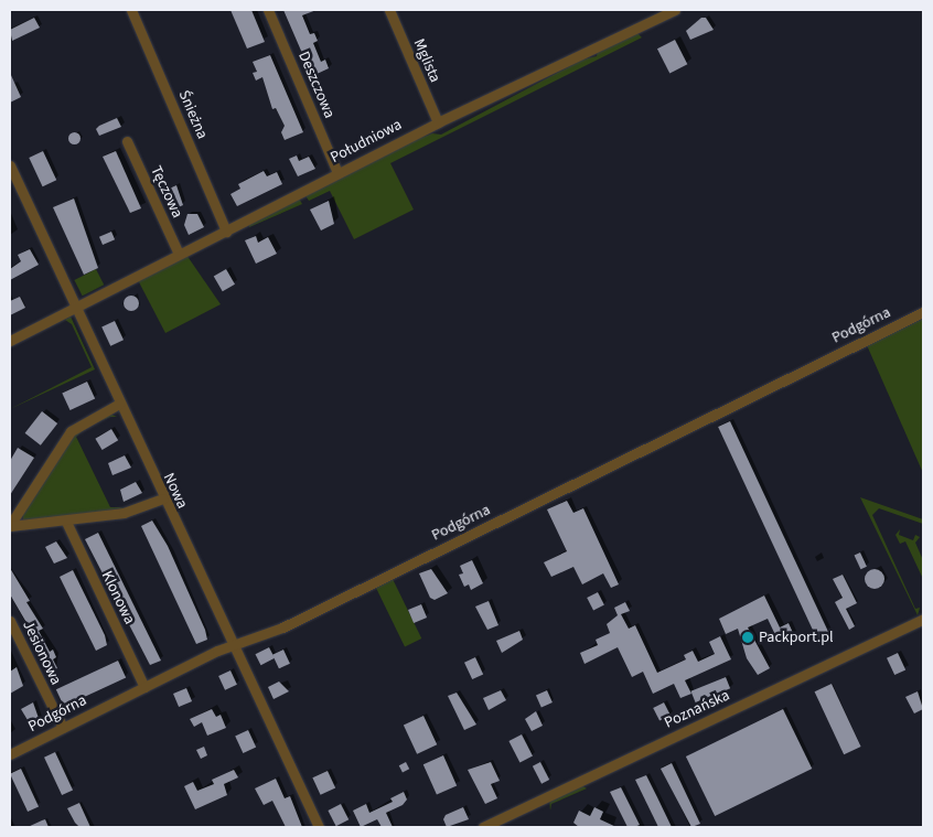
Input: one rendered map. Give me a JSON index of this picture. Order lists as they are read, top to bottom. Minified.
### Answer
{"streets":{"street":["Mglista","Deszczowa","Śnieżna","Południowa","Tęczowa","Podgórna","Nowa","Klonowa","Jesionowa","Poznańska"]},"crossings":[["Mglista","Południowa"],["Deszczowa","Południowa"],["Śnieżna","Południowa"],["Południowa","Tęczowa"],["Południowa","Nowa"],["Podgórna","Nowa"],["Podgórna","Klonowa"],["Podgórna","Jesionowa"]],"places":["Packport.pl"]}
